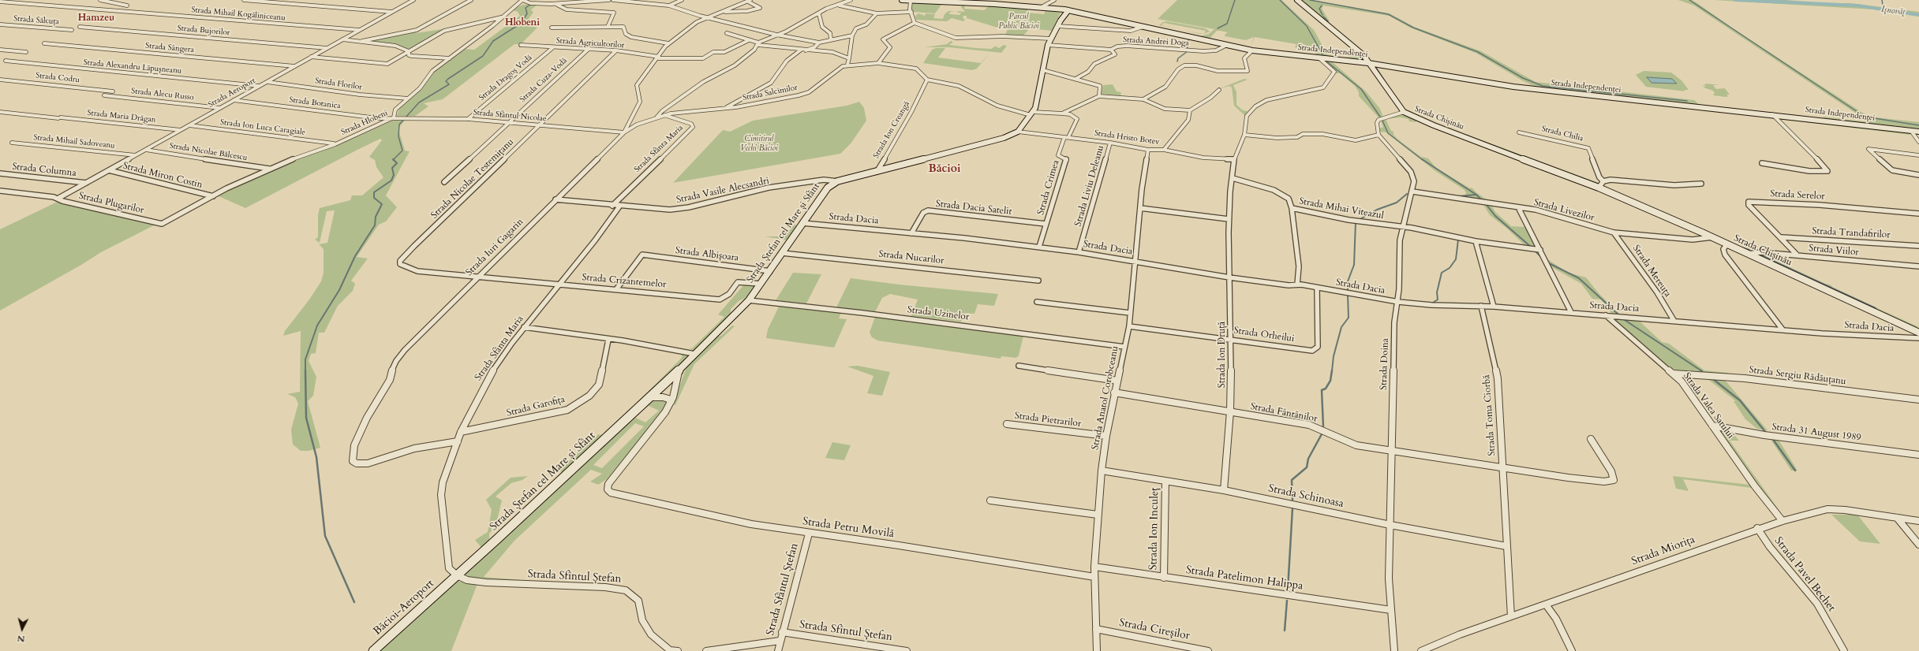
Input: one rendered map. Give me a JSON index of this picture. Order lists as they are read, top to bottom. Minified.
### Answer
{"streets":{"main road":["Strada Independenței","Strada Chișinău","Strada Ștefan cel Mare și Sfânt","Băcioi-Aeroport"],"street":["Strada Mihail Kogăliniceanu","Strada Sălcuța","Strada Bujorilor","Strada Andrei Doga","Strada Agricultorilor","Strada Sângera","Strada Alexandru Lăpușneanu","Strada Codru","Strada Dragoș Vodă","Strada Cuza-Vodă","Strada Florilor","Strada Aeroport","Strada Salcîmilor","Strada Alecu Russo","Strada Botanica","Strada Sfântul Nicolae","Strada Maria Drăgan","Strada Hlobeni","Strada Ion Luca Caragiale","Strada Ion Creangă","Strada Chilia","Strada Hristo Botev","Strada Mihail Sadoveanu","Strada Sfânta Maria","Strada Nicolae Bălcescu","Strada Columna","Strada Miron Costin","Strada Nicolae Testemițanu","Strada Liviu Deleanu","Strada Crimea","Strada Vasile Alecsandri","Strada Serelor","Strada Plugarilor","Strada Dacia Satelit","Strada Mihai Viteazul","Strada Livezilor","Strada Dacia","Strada Trandafirilor","Strada Iuri Gagarin","Strada Viilor","Strada Albișoara","Strada Nucarilor","Strada Mereuța","Strada Crizantemelor","Strada Uzinelor","Strada Orheilui","Strada Ion Druță","Strada Doina","Strada Sergiu Rădăuțanu","Strada Anatol Corobceanu","Strada Valea Satului","Strada Garofița","Strada Fântânilor","Strada Toma Ciorbă","Strada Pietrarilor","Strada 31 August 1989","Strada Schinoasa","Strada Petru Movilă","Strada Ion Inculeț","Strada Miorița","Strada Pavel Bechet","Strada Sfîntul Ștefan","Strada Patelimon Halippa","Strada Sfântul Ștefan","Strada Cireșilor"]},"crossings":[["Strada Mihail Kogăliniceanu","Strada Aeroport"],["Strada Bujorilor","Strada Aeroport"],["Strada Andrei Doga","Strada Independenței"],["Strada Andrei Doga","Strada Ștefan cel Mare și Sfânt"],["Strada Agricultorilor","Strada Dragoș Vodă"],["Strada Agricultorilor","Strada Cuza-Vodă"],["Strada Agricultorilor","Strada Nicolae Testemițanu"],["Strada Agricultorilor","Strada Iuri Gagarin"],["Strada Sângera","Strada Aeroport"],["Strada Independenței","Strada Chișinău"],["Strada Independenței","Strada Ștefan cel Mare și Sfânt"],["Strada Independenței","Strada Ion Druță"],["Strada Alexandru Lăpușneanu","Strada Aeroport"],["Strada Dragoș Vodă","Strada Sfântul Nicolae"],["Strada Cuza-Vodă","Strada Sfântul Nicolae"],["Strada Florilor","Strada Aeroport"],["Strada Florilor","Strada Hlobeni"],["Strada Aeroport","Strada Alecu Russo"],["Strada Aeroport","Strada Botanica"],["Strada Aeroport","Strada Maria Drăgan"],["Strada Aeroport","Strada Ion Luca Caragiale"],["Strada Aeroport","Strada Mihail Sadoveanu"],["Strada Aeroport","Strada Nicolae Bălcescu"],["Strada Aeroport","Strada Columna"],["Strada Aeroport","Strada Miron Costin"],["Strada Aeroport","Strada Plugarilor"],["Strada Salcîmilor","Strada Sfânta Maria"],["Strada Botanica","Strada Sfântul Nicolae"],["Strada Botanica","Strada Hlobeni"],["Strada Sfântul Nicolae","Strada Hlobeni"],["Strada Sfântul Nicolae","Strada Nicolae Testemițanu"],["Strada Sfântul Nicolae","Strada Iuri Gagarin"],["Strada Chișinău","Strada Livezilor"],["Strada Chișinău","Strada Viilor"],["Strada Hlobeni","Strada Ion Luca Caragiale"],["Strada Hlobeni","Strada Nicolae Bălcescu"],["Strada Hlobeni","Strada Miron Costin"],["Strada Hlobeni","Strada Plugarilor"],["Strada Ion Creangă","Strada Ștefan cel Mare și Sfânt"],["Strada Hristo Botev","Strada Liviu Deleanu"],["Strada Hristo Botev","Strada Crimea"],["Strada Hristo Botev","Strada Ștefan cel Mare și Sfânt"],["Strada Hristo Botev","Strada Ion Druță"],["Strada Hristo Botev","Strada Anatol Corobceanu"],["Strada Sfânta Maria","Strada Vasile Alecsandri"],["Strada Sfânta Maria","Strada Ștefan cel Mare și Sfânt"],["Strada Sfânta Maria","Strada Iuri Gagarin"],["Strada Sfânta Maria","Strada Crizantemelor"],["Strada Sfânta Maria","Strada Garofița"],["Strada Sfânta Maria","Strada Sfîntul Ștefan"],["Strada Sfânta Maria","Băcioi-Aeroport"],["Strada Miron Costin","Strada Plugarilor"],["Strada Nicolae Testemițanu","Strada Iuri Gagarin"],["Strada Nicolae Testemițanu","Strada Crizantemelor"],["Strada Liviu Deleanu","Strada Dacia"],["Strada Crimea","Strada Dacia Satelit"],["Strada Crimea","Strada Dacia"],["Strada Vasile Alecsandri","Strada Ștefan cel Mare și Sfânt"],["Strada Vasile Alecsandri","Strada Iuri Gagarin"],["Strada Serelor","Strada Trandafirilor"],["Strada Serelor","Strada Viilor"],["Strada Dacia Satelit","Strada Dacia"],["Strada Mihai Viteazul","Strada Ion Druță"],["Strada Mihai Viteazul","Strada Doina"],["Strada Livezilor","Strada Mereuța"],["Strada Livezilor","Strada Doina"],["Strada Dacia","Strada Ștefan cel Mare și Sfânt"],["Strada Dacia","Strada Mereuța"],["Strada Dacia","Strada Orheilui"],["Strada Dacia","Strada Ion Druță"],["Strada Dacia","Strada Doina"],["Strada Dacia","Strada Anatol Corobceanu"],["Strada Dacia","Strada Valea Satului"],["Strada Dacia","Strada Toma Ciorbă"],["Strada Ștefan cel Mare și Sfânt","Strada Albișoara"],["Strada Ștefan cel Mare și Sfânt","Strada Nucarilor"],["Strada Ștefan cel Mare și Sfânt","Strada Crizantemelor"],["Strada Ștefan cel Mare și Sfânt","Strada Uzinelor"],["Strada Ștefan cel Mare și Sfânt","Strada Petru Movilă"],["Strada Ștefan cel Mare și Sfânt","Strada Sfîntul Ștefan"],["Strada Ștefan cel Mare și Sfânt","Băcioi-Aeroport"],["Strada Iuri Gagarin","Strada Crizantemelor"],["Strada Albișoara","Strada Crizantemelor"],["Strada Uzinelor","Strada Anatol Corobceanu"],["Strada Orheilui","Strada Ion Druță"],["Strada Orheilui","Strada Anatol Corobceanu"],["Strada Ion Druță","Strada Fântânilor"],["Strada Ion Druță","Strada Schinoasa"],["Strada Doina","Strada Fântânilor"],["Strada Doina","Strada Schinoasa"],["Strada Doina","Strada Patelimon Halippa"],["Strada Sergiu Rădăuțanu","Strada Valea Satului"],["Strada Anatol Corobceanu","Strada Fântânilor"],["Strada Anatol Corobceanu","Strada Pietrarilor"],["Strada Anatol Corobceanu","Strada Schinoasa"],["Strada Anatol Corobceanu","Strada Petru Movilă"],["Strada Anatol Corobceanu","Strada Patelimon Halippa"],["Strada Anatol Corobceanu","Strada Cireșilor"],["Strada Valea Satului","Strada 31 August 1989"],["Strada Valea Satului","Strada Miorița"],["Strada Fântânilor","Strada Toma Ciorbă"],["Strada Toma Ciorbă","Strada Schinoasa"],["Strada Toma Ciorbă","Strada Miorița"],["Strada Schinoasa","Strada Ion Inculeț"],["Strada Petru Movilă","Strada Sfântul Ștefan"],["Strada Ion Inculeț","Strada Patelimon Halippa"],["Strada Miorița","Strada Pavel Bechet"],["Strada Sfîntul Ștefan","Strada Sfântul Ștefan"],["Strada Sfîntul Ștefan","Băcioi-Aeroport"]],"districts":["Hamzeu","Hlobeni","Băcioi"],"water":["Ișnovăț"],"parks":["Parcul Public Băcioi","Cimitirul Vechi Băcioi"],"north":"bottom"}
